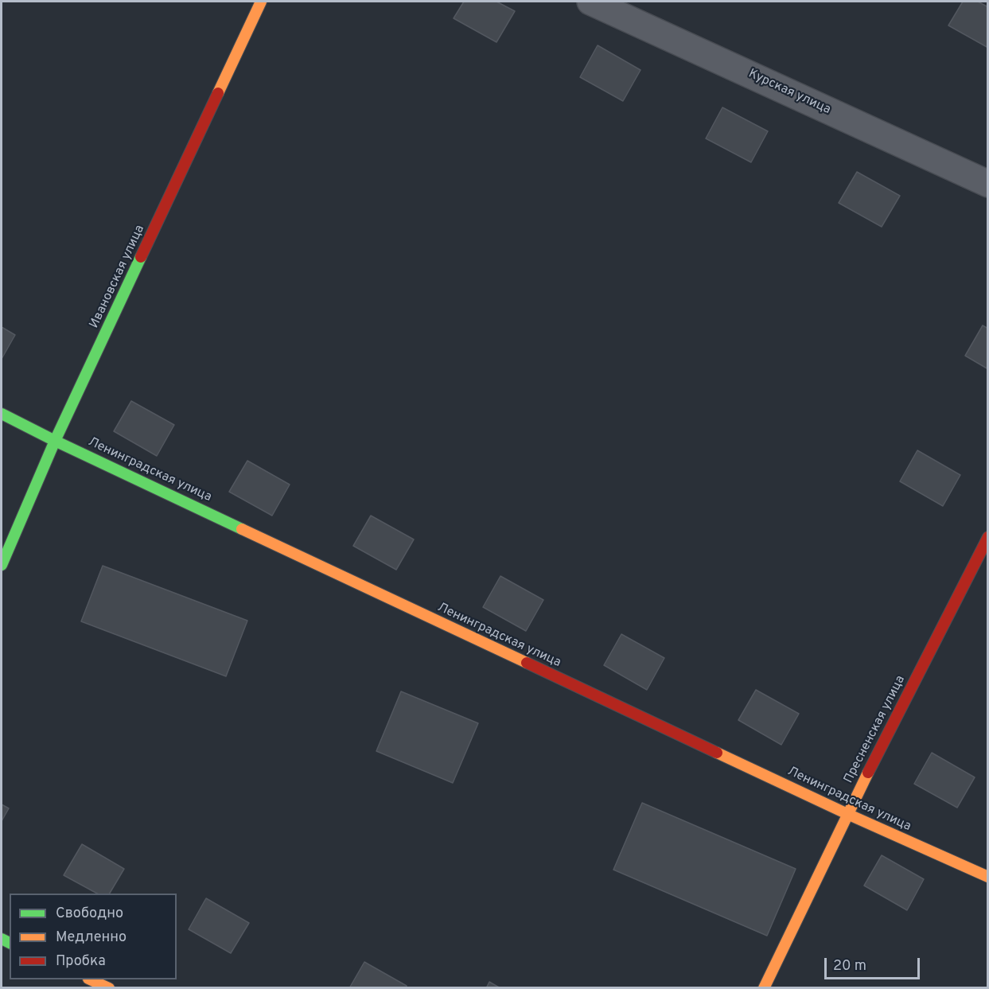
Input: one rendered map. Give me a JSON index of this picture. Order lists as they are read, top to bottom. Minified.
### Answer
{"streets":{"street":["Курская улица","Ивановская улица","Ленинградская улица","Пресненская улица"]},"crossings":[["Ивановская улица","Ленинградская улица"],["Ленинградская улица","Пресненская улица"]],"legend":["Свободно","Медленно","Пробка"],"scale_bar":"20 m"}
